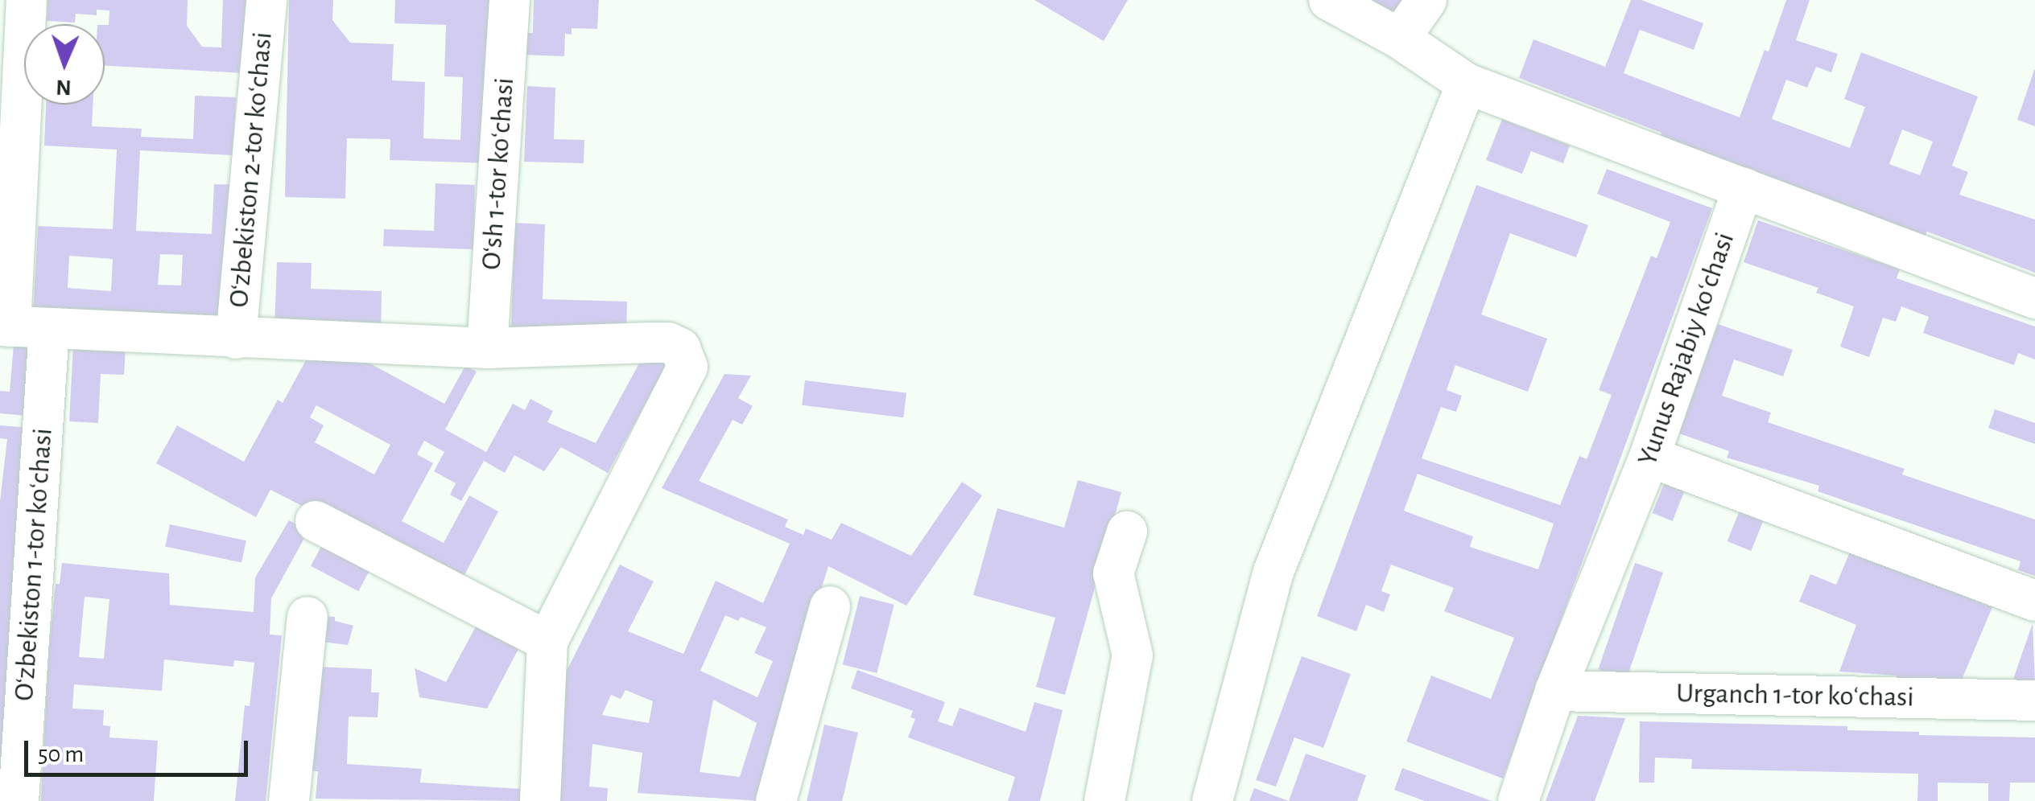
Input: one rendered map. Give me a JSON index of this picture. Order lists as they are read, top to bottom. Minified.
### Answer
{"streets":{"street":["O‘zbekiston 2-tor koʻchasi","O‘sh 1-tor koʻchasi","Yunus Rajabiy koʻchasi","O‘zbekiston 1-tor koʻchasi","Urganch 1-tor koʻchasi"]},"crossings":[["Yunus Rajabiy koʻchasi","Urganch 1-tor koʻchasi"]],"scale_bar":"50 m","north":"bottom"}
